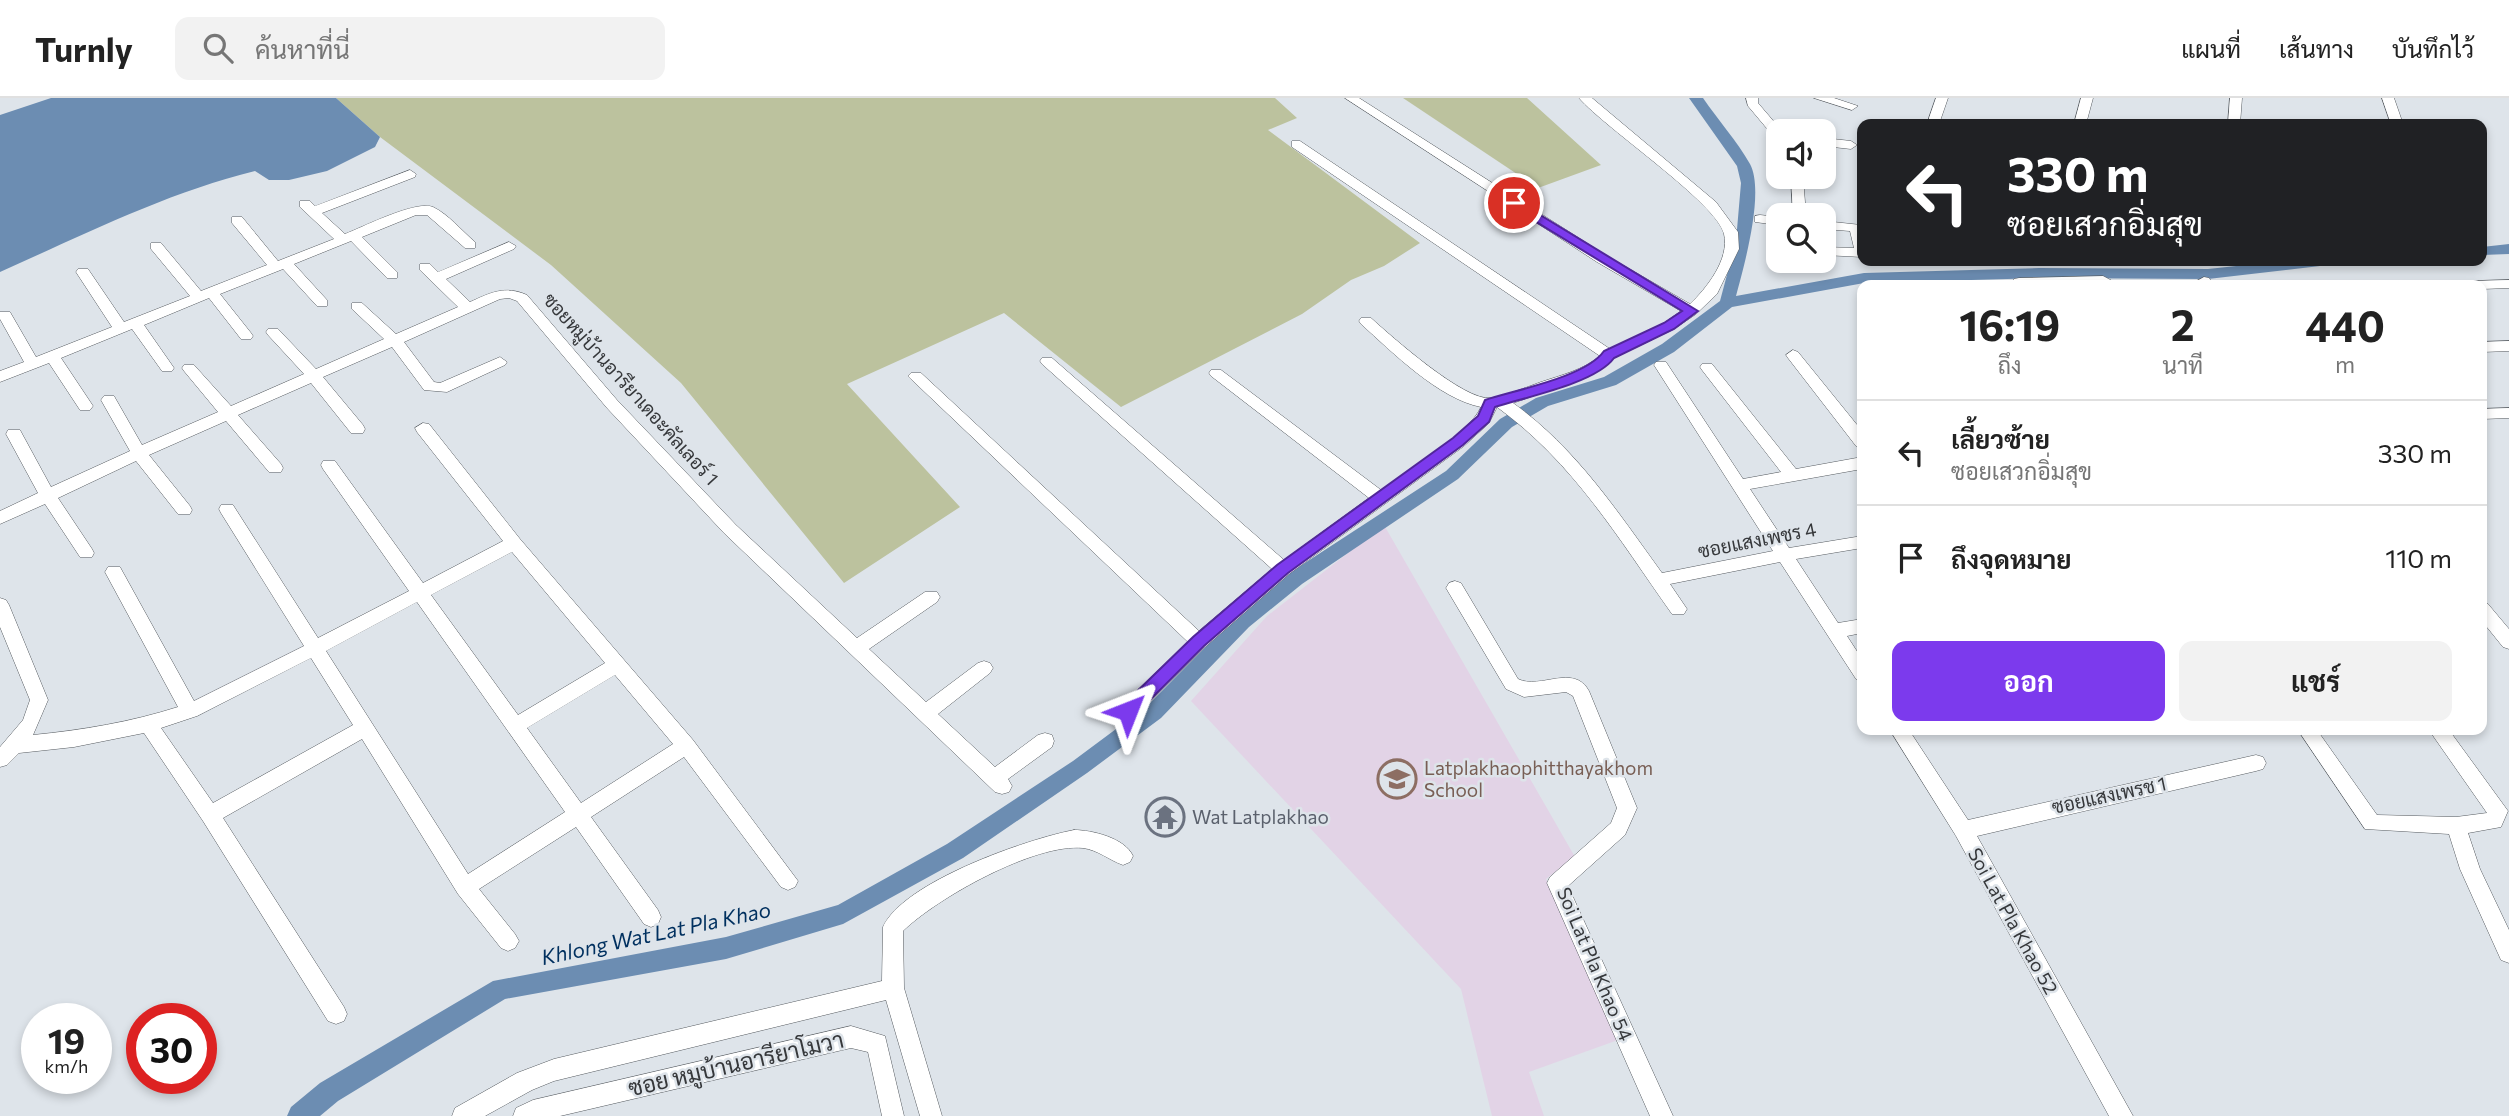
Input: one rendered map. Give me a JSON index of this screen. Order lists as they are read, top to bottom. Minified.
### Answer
{"streets":{"street":["ซอยหมู่บ้านอารียาเดอะคัลเลอร์ 1","ซอยแสงเพชร 4","ซอยแสงเพรช 1","Soi Lat Pla Khao 52","Soi Lat Pla Khao 54","ซอย หมูบ้านอารียาโมวา"]},"crossings":[["ซอยแสงเพรช 1","Soi Lat Pla Khao 52"]],"water":["Khlong Wat Lat Pla Khao"],"places":{"school or university":["Latplakhaophitthayakhom School"],"temple":["Wat Latplakhao"]},"page":{"header":"Turnly","search":"ค้นหาที่นี่","nav":["แผนที่","เส้นทาง","บันทึกไว้"],"turn":["330 m","ซอยเสวกอิ่มสุข"],"eta":["16:19","ถึง","2","นาที","440","m"],"list":[{"name":"เลี้ยวซ้าย","note":"ซอยเสวกอิ่มสุข","value":"330 m"},{"name":"ถึงจุดหมาย","value":"110 m"}],"buttons":["ออก","แชร์"],"speed":"19 km/h","limit":"30"}}
